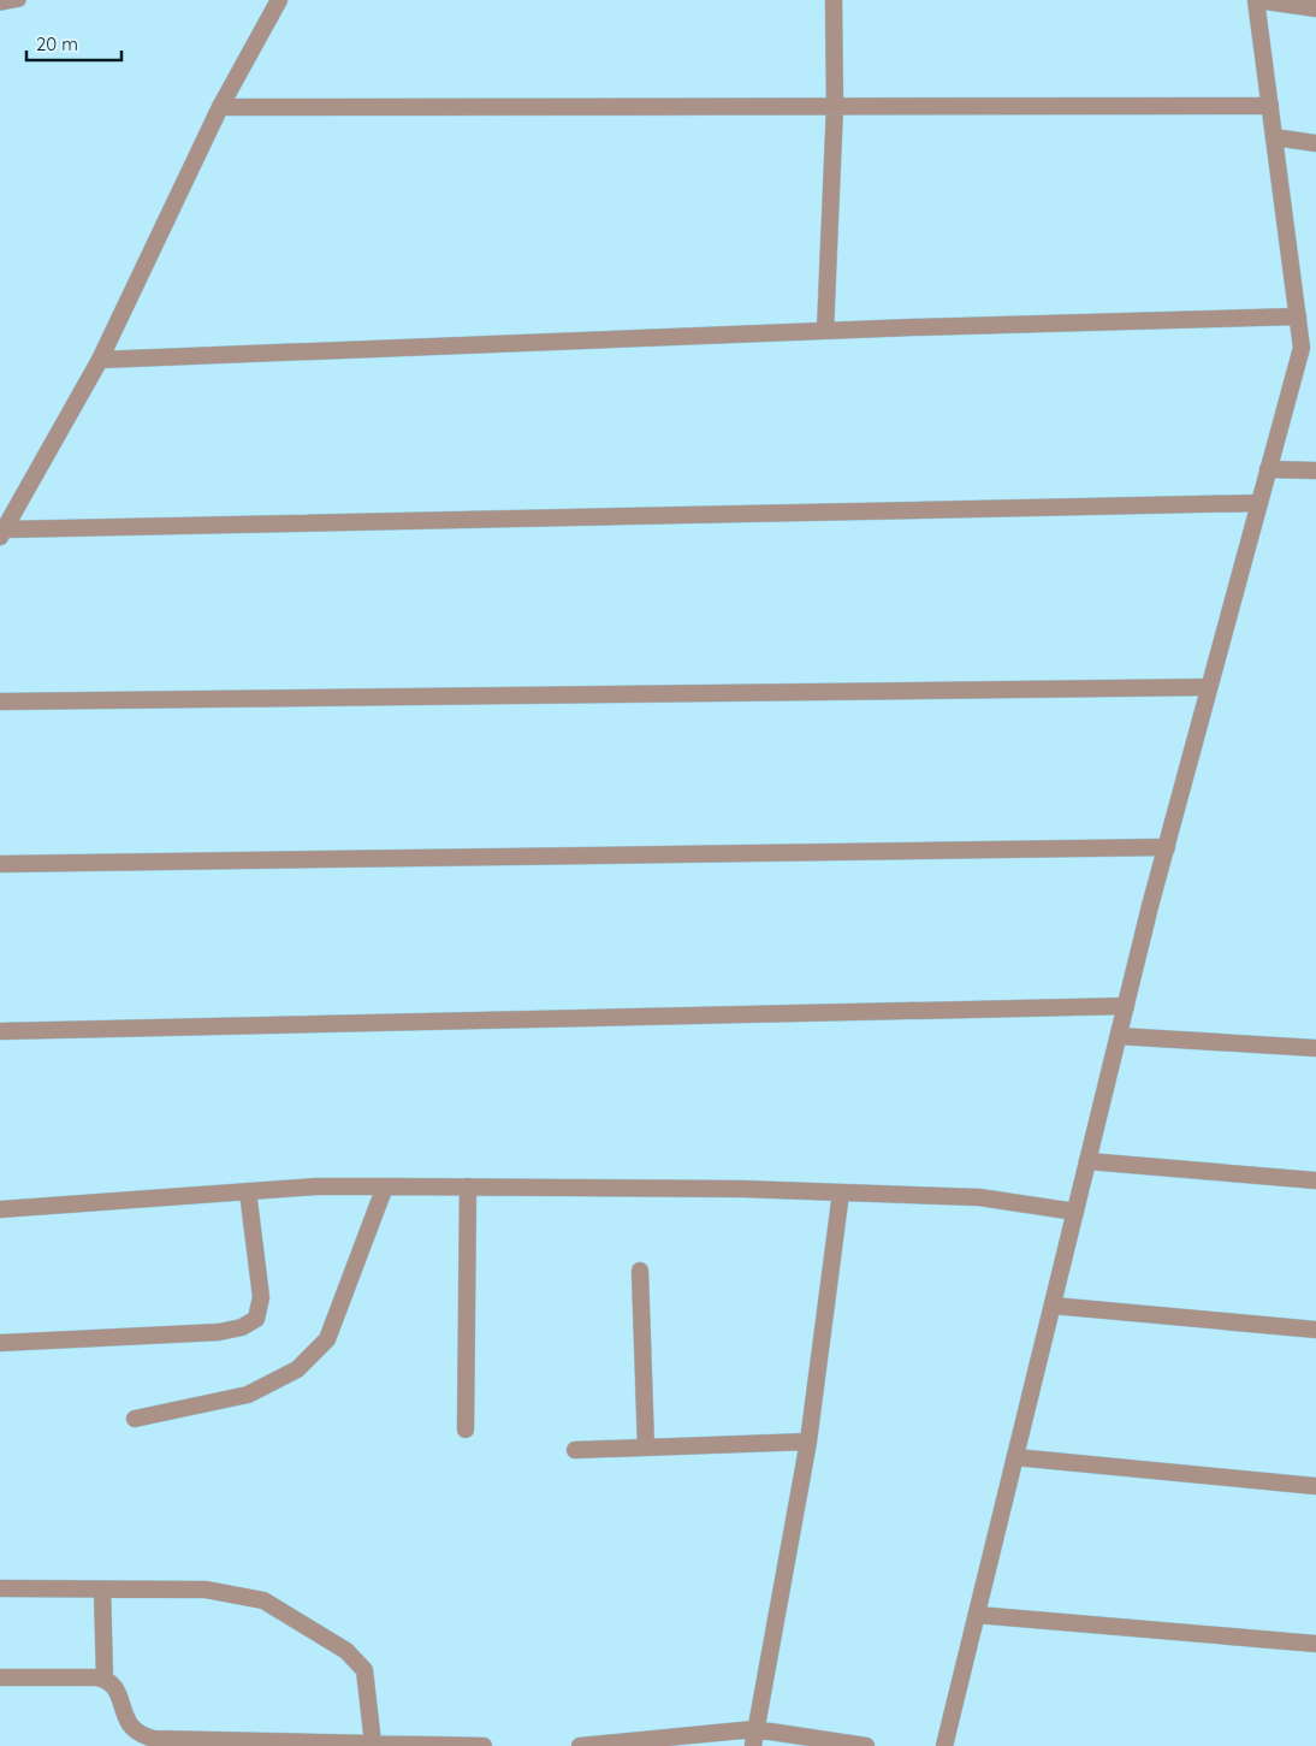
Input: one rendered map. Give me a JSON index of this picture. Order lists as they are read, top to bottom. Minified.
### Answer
{"scale_bar":"20 m"}
